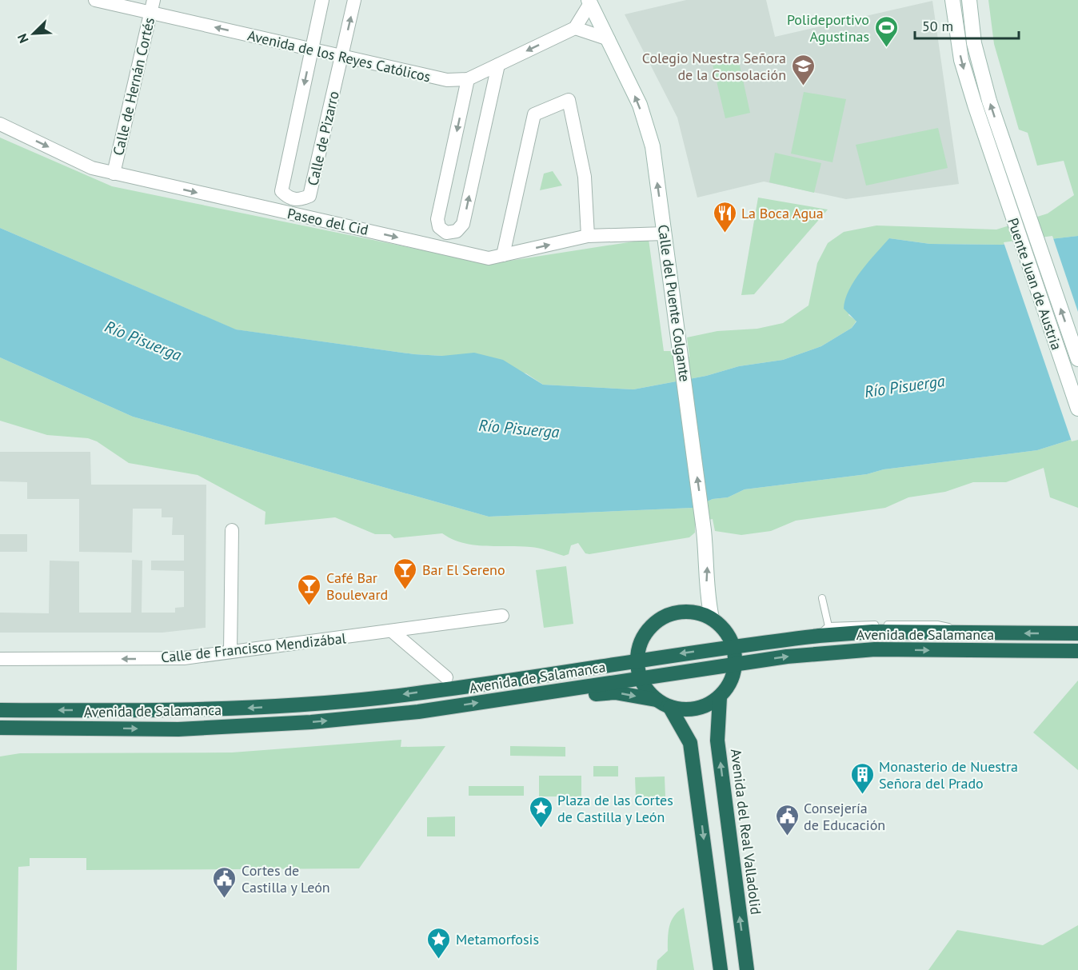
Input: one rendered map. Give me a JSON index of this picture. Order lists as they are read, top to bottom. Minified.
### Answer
{"streets":{"highway":["Avenida de Salamanca","Avenida del Real Valladolid"],"main road":["Puente Juan de Austria","Calle del Puente Colgante"],"street":["Avenida de los Reyes Católicos","Calle de Hernán Cortés","Calle de Pizarro","Paseo del Cid","Calle de Francisco Mendizábal"]},"crossings":[["Avenida de los Reyes Católicos","Calle de Hernán Cortés"],["Avenida de los Reyes Católicos","Calle de Pizarro"],["Calle de Hernán Cortés","Paseo del Cid"],["Paseo del Cid","Calle del Puente Colgante"]],"one_way":["Avenida de los Reyes Católicos","Paseo del Cid","Calle del Puente Colgante","Calle de Francisco Mendizábal"],"water":["Río Pisuerga"],"places":{"sports":["Polideportivo Agustinas"],"school or university":["Colegio Nuestra Señora de la Consolación"],"restaurant":["La Boca Agua"],"bar":["Bar El Sereno","Café Bar Boulevard"],"building":["Monasterio de Nuestra Señora del Prado"],"place":["Plaza de las Cortes de Castilla y León","Metamorfosis"],"public building":["Consejería de Educación","Cortes de Castilla y León"]},"scale_bar":"50 m","north":"bottom left"}
